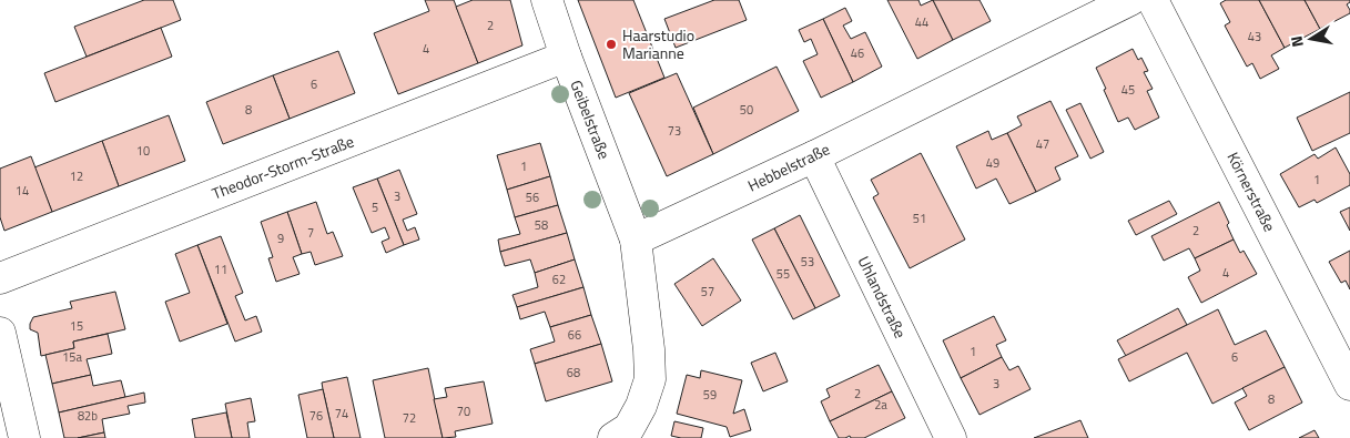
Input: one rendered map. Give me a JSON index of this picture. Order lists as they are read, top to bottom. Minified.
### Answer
{"streets":{"street":["Geibelstraße","Theodor-Storm-Straße","Hebbelstraße","Körnerstraße","Uhlandstraße"]},"crossings":[["Geibelstraße","Theodor-Storm-Straße"],["Geibelstraße","Hebbelstraße"],["Hebbelstraße","Uhlandstraße"]],"places":["Haarstudio Marianne"],"house_numbers":["44","2","43","4","46","6","45","8","50","73","47","10","49","1","12","1","14","3","56","5","51","58","2","7","9","53","11","4","55","62","57","15","66","1","15a","6","68","3","2","59","8","2a","70","74","82b","76","72"],"north":"left"}
